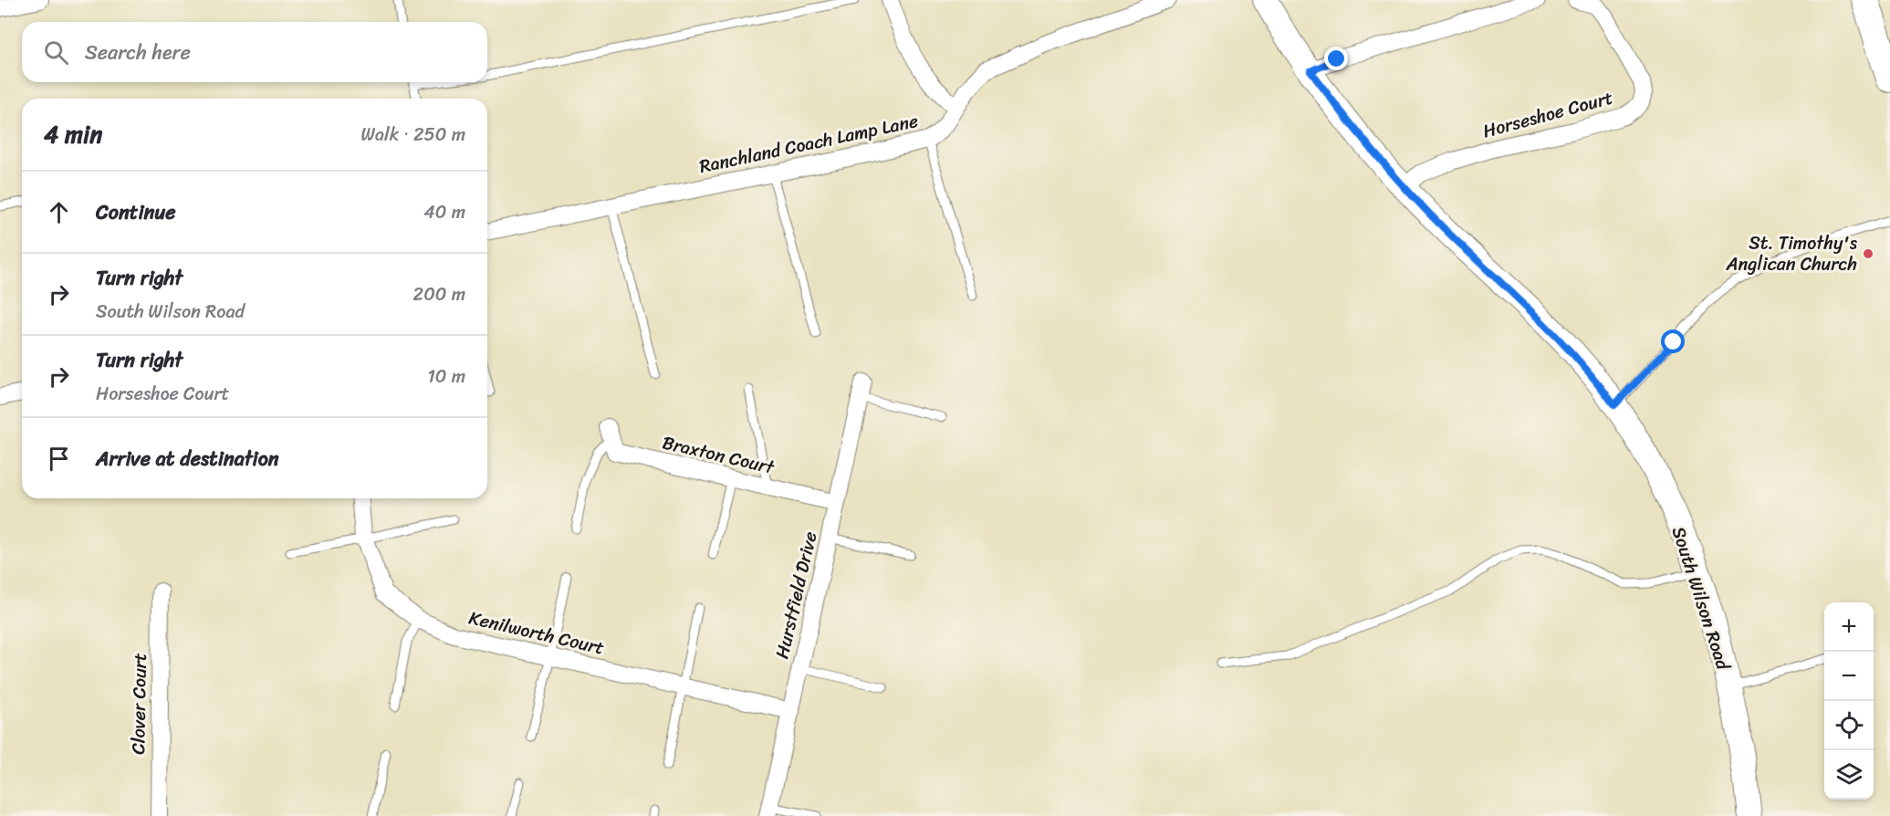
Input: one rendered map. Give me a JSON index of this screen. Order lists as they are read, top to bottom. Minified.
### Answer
{"streets":{"main road":["South Wilson Road"],"street":["Horseshoe Court","Ranchland Coach Lamp Lane","Braxton Court","Hurstfield Drive","Kenilworth Court","Clover Court"]},"crossings":[["Horseshoe Court","South Wilson Road"],["Braxton Court","Hurstfield Drive"],["Hurstfield Drive","Kenilworth Court"]],"places":["St. Timothy's Anglican Church"],"page":{"search":"Search here","heading":["4 min","Walk · 250 m"],"list":[["Continue","40 m"],["Turn right","South Wilson Road","200 m"],["Turn right","Horseshoe Court","10 m"],"Arrive at destination"],"map_buttons":["+","−"]}}
